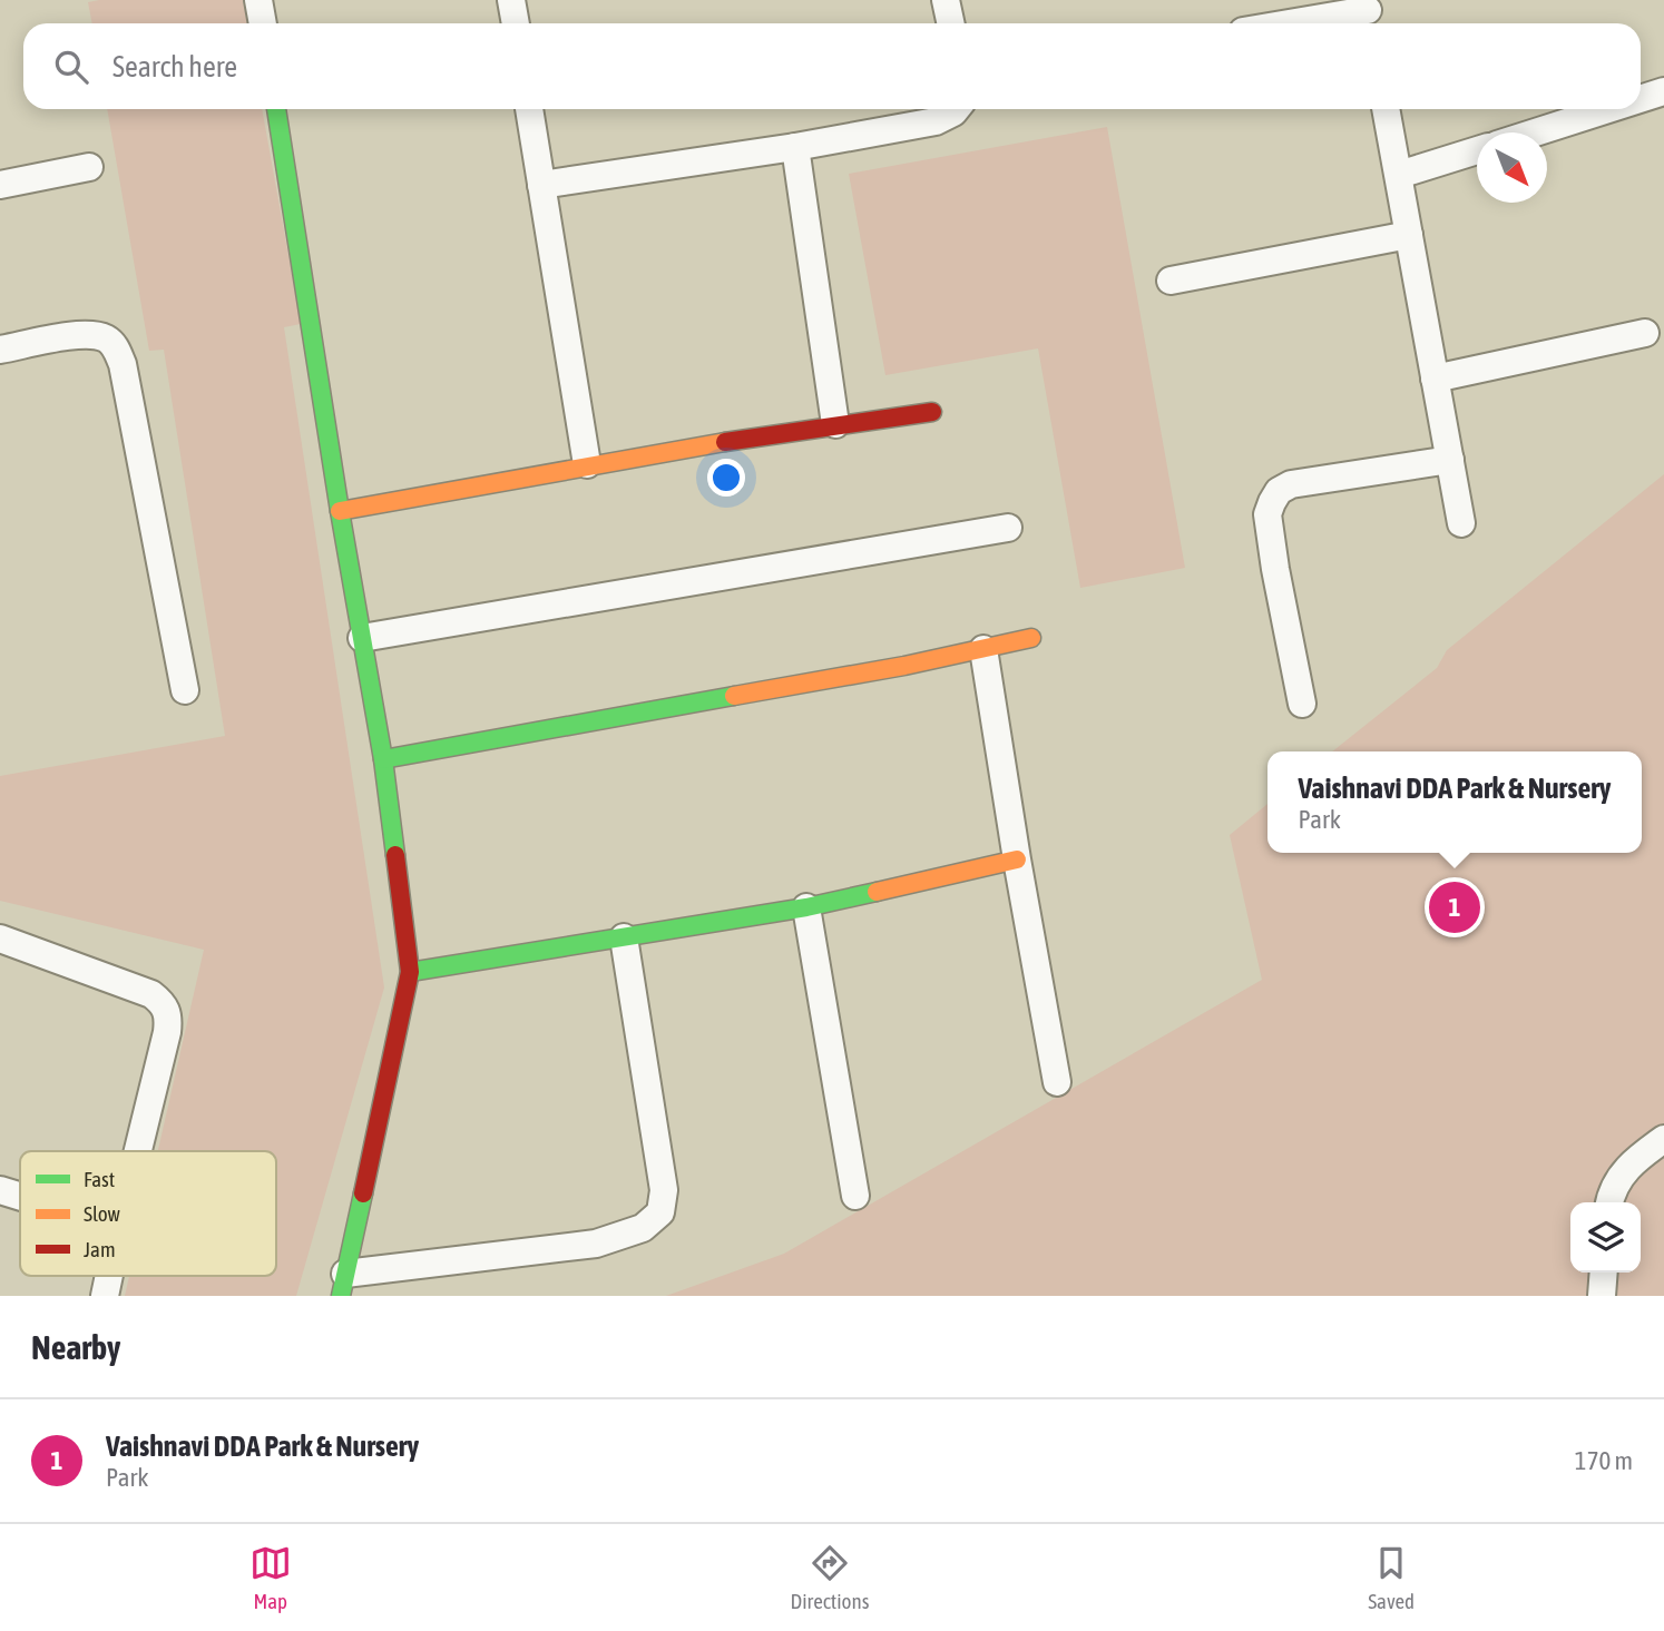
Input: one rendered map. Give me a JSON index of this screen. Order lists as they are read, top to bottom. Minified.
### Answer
{"legend":["Fast","Slow","Jam"],"north":"bottom right","page":{"search":"Search here","popup":["Vaishnavi DDA Park & Nursery","Park"],"pins":"1","heading":"Nearby","list":[{"mark":"1","name":"Vaishnavi DDA Park & Nursery","note":"Park","value":"170 m"}],"nav":["Map","Directions","Saved"]}}
